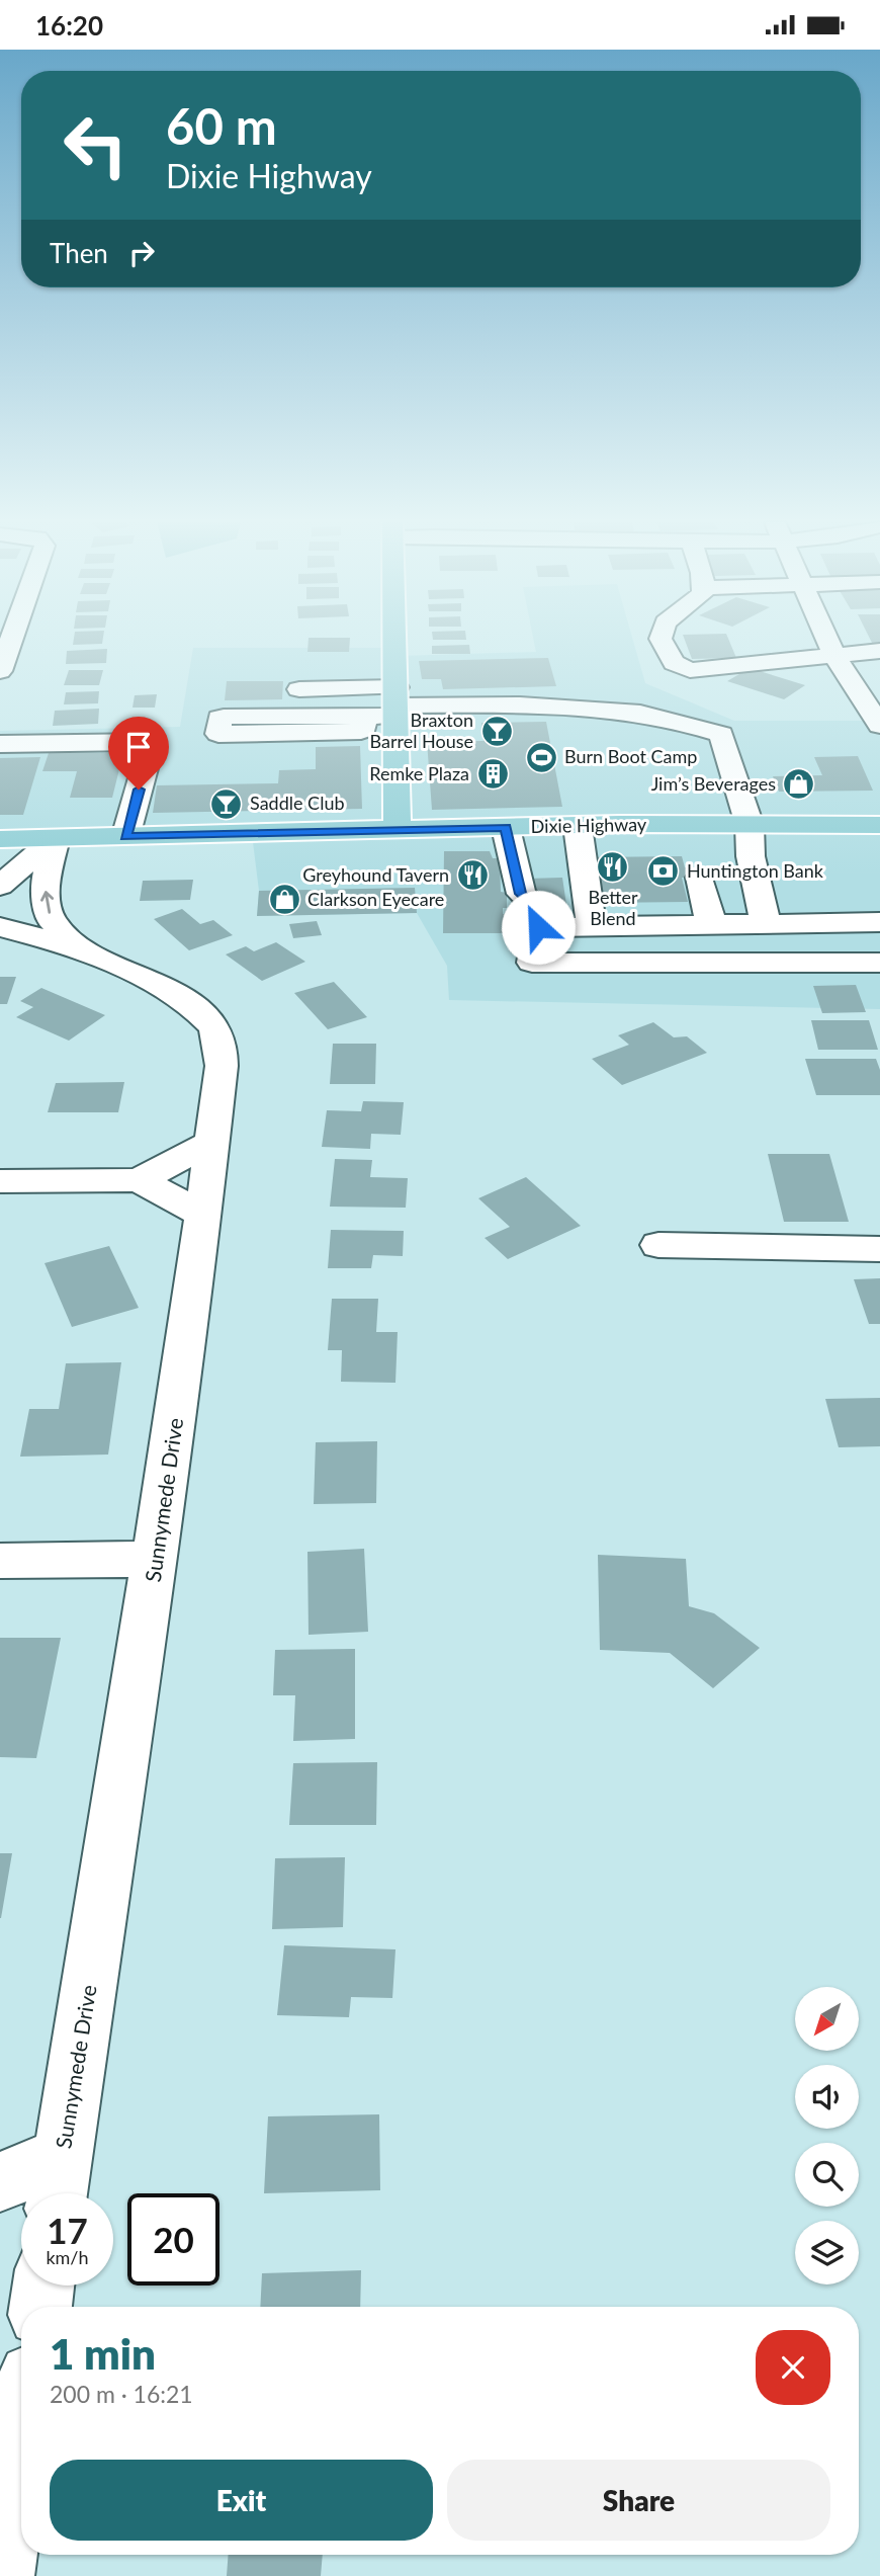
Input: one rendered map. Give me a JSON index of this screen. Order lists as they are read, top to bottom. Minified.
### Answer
{"streets":{"main road":["Dixie Highway"],"street":["Sunnymede Drive"]},"places":{"bar":["Braxton Barrel House","Saddle Club"],"sports":["Burn Boot Camp"],"building":["Remke Plaza"],"shop":["Jim’s Beverages","Clarkson Eyecare"],"restaurant":["Better Blend","Greyhound Tavern"],"bank":["Huntington Bank"]},"north":"bottom left","page":{"status":"16:20","turn":["60 m","Dixie Highway"],"then":"Then","speed":"17 km/h","limit":"20","heading":["1 min","200 m · 16:21"],"buttons":["Exit","Share"]}}
